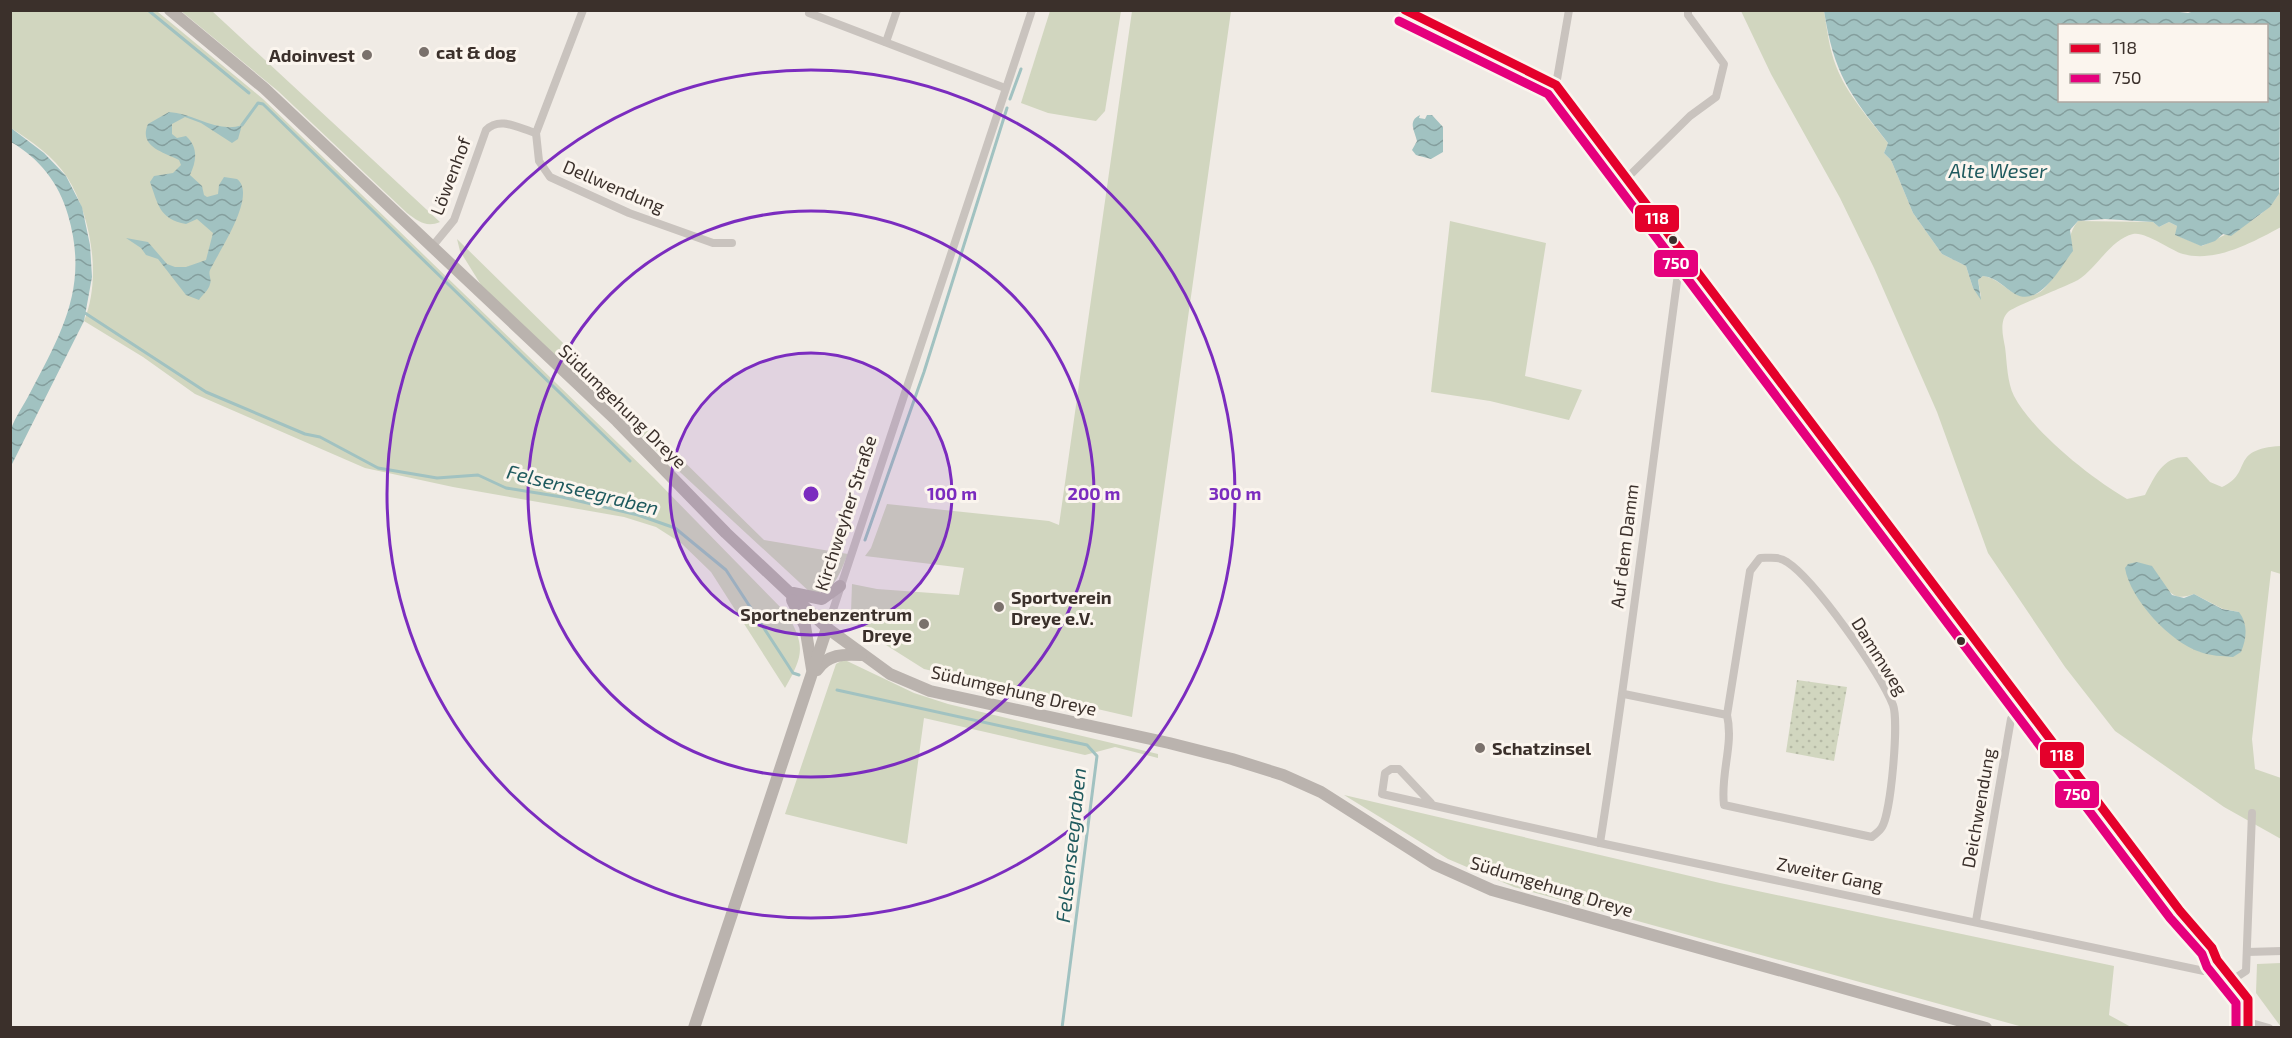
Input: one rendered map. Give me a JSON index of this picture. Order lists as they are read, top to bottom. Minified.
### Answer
{"streets":{"main road":["Südumgehung Dreye","Kirchweyher Straße"],"street":["Löwenhof","Dellwendung","Auf dem Damm","Dammweg","Deichwendung","Zweiter Gang"]},"crossings":[["Löwenhof","Dellwendung"],["Löwenhof","Südumgehung Dreye"],["Südumgehung Dreye","Kirchweyher Straße"],["Auf dem Damm","Zweiter Gang"],["Deichwendung","Zweiter Gang"]],"water":["Alte Weser","Felsenseegraben"],"places":["cat & dog","Adoinvest","Sportverein Dreye e.V.","Sportnebenzentrum Dreye","Schatzinsel"],"lines":["transit line 118","transit line 750"],"legend":["118","750"],"rings":["100 m","200 m","300 m"]}
